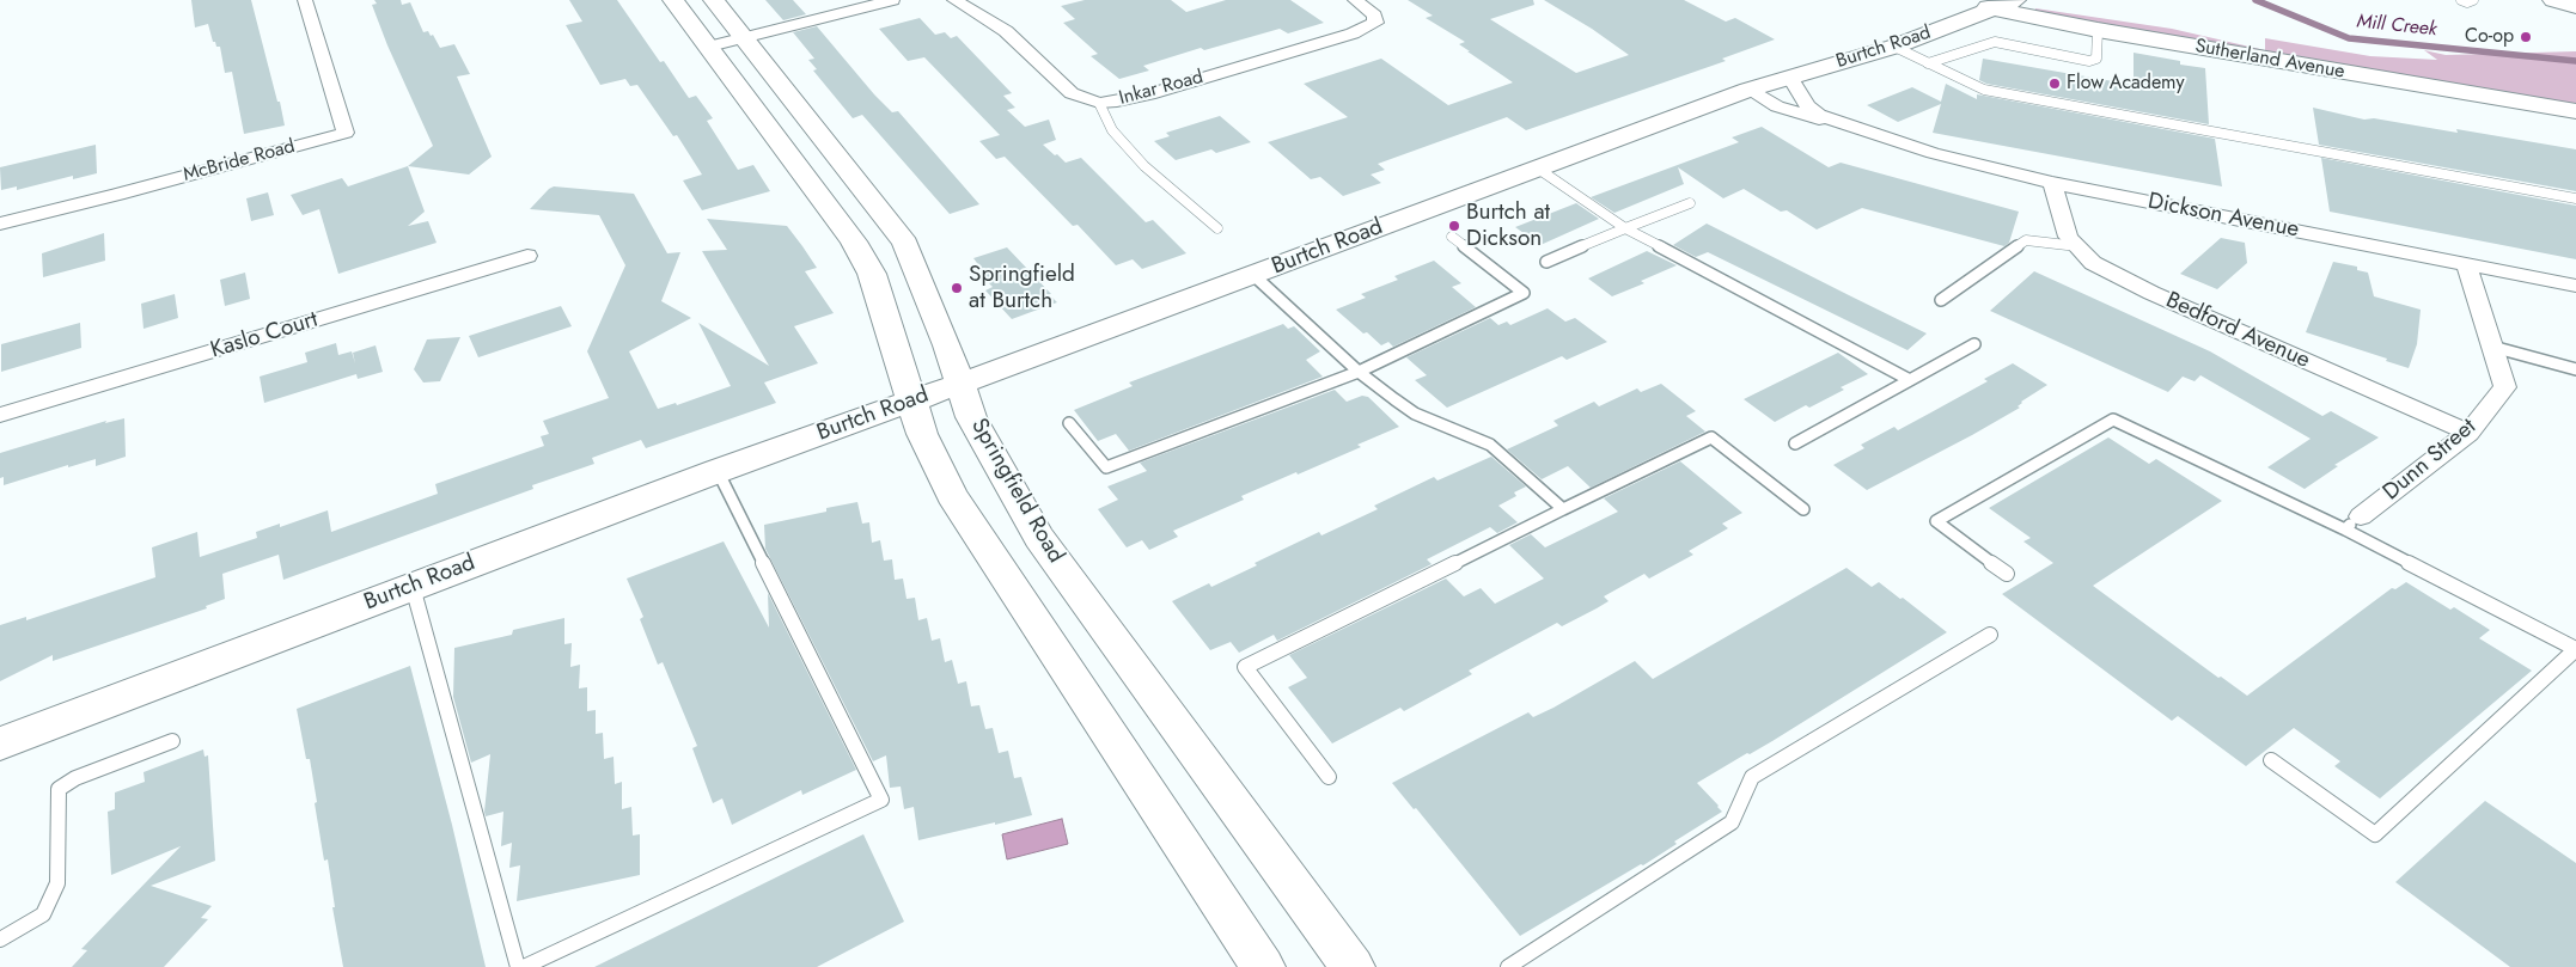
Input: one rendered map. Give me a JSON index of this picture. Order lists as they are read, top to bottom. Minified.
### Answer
{"streets":{"main road":["Burtch Road","Sutherland Avenue","Springfield Road"],"street":["Inkar Road","McBride Road","Dickson Avenue","Bedford Avenue","Kaslo Court","Dunn Street"]},"crossings":[["Burtch Road","Sutherland Avenue"],["Burtch Road","Dickson Avenue"],["Burtch Road","Springfield Road"],["Dickson Avenue","Bedford Avenue"],["Dickson Avenue","Dunn Street"],["Bedford Avenue","Dunn Street"]],"water":["Mill Creek"],"places":["Co-op","Flow Academy","Burtch at Dickson","Springfield at Burtch"]}
